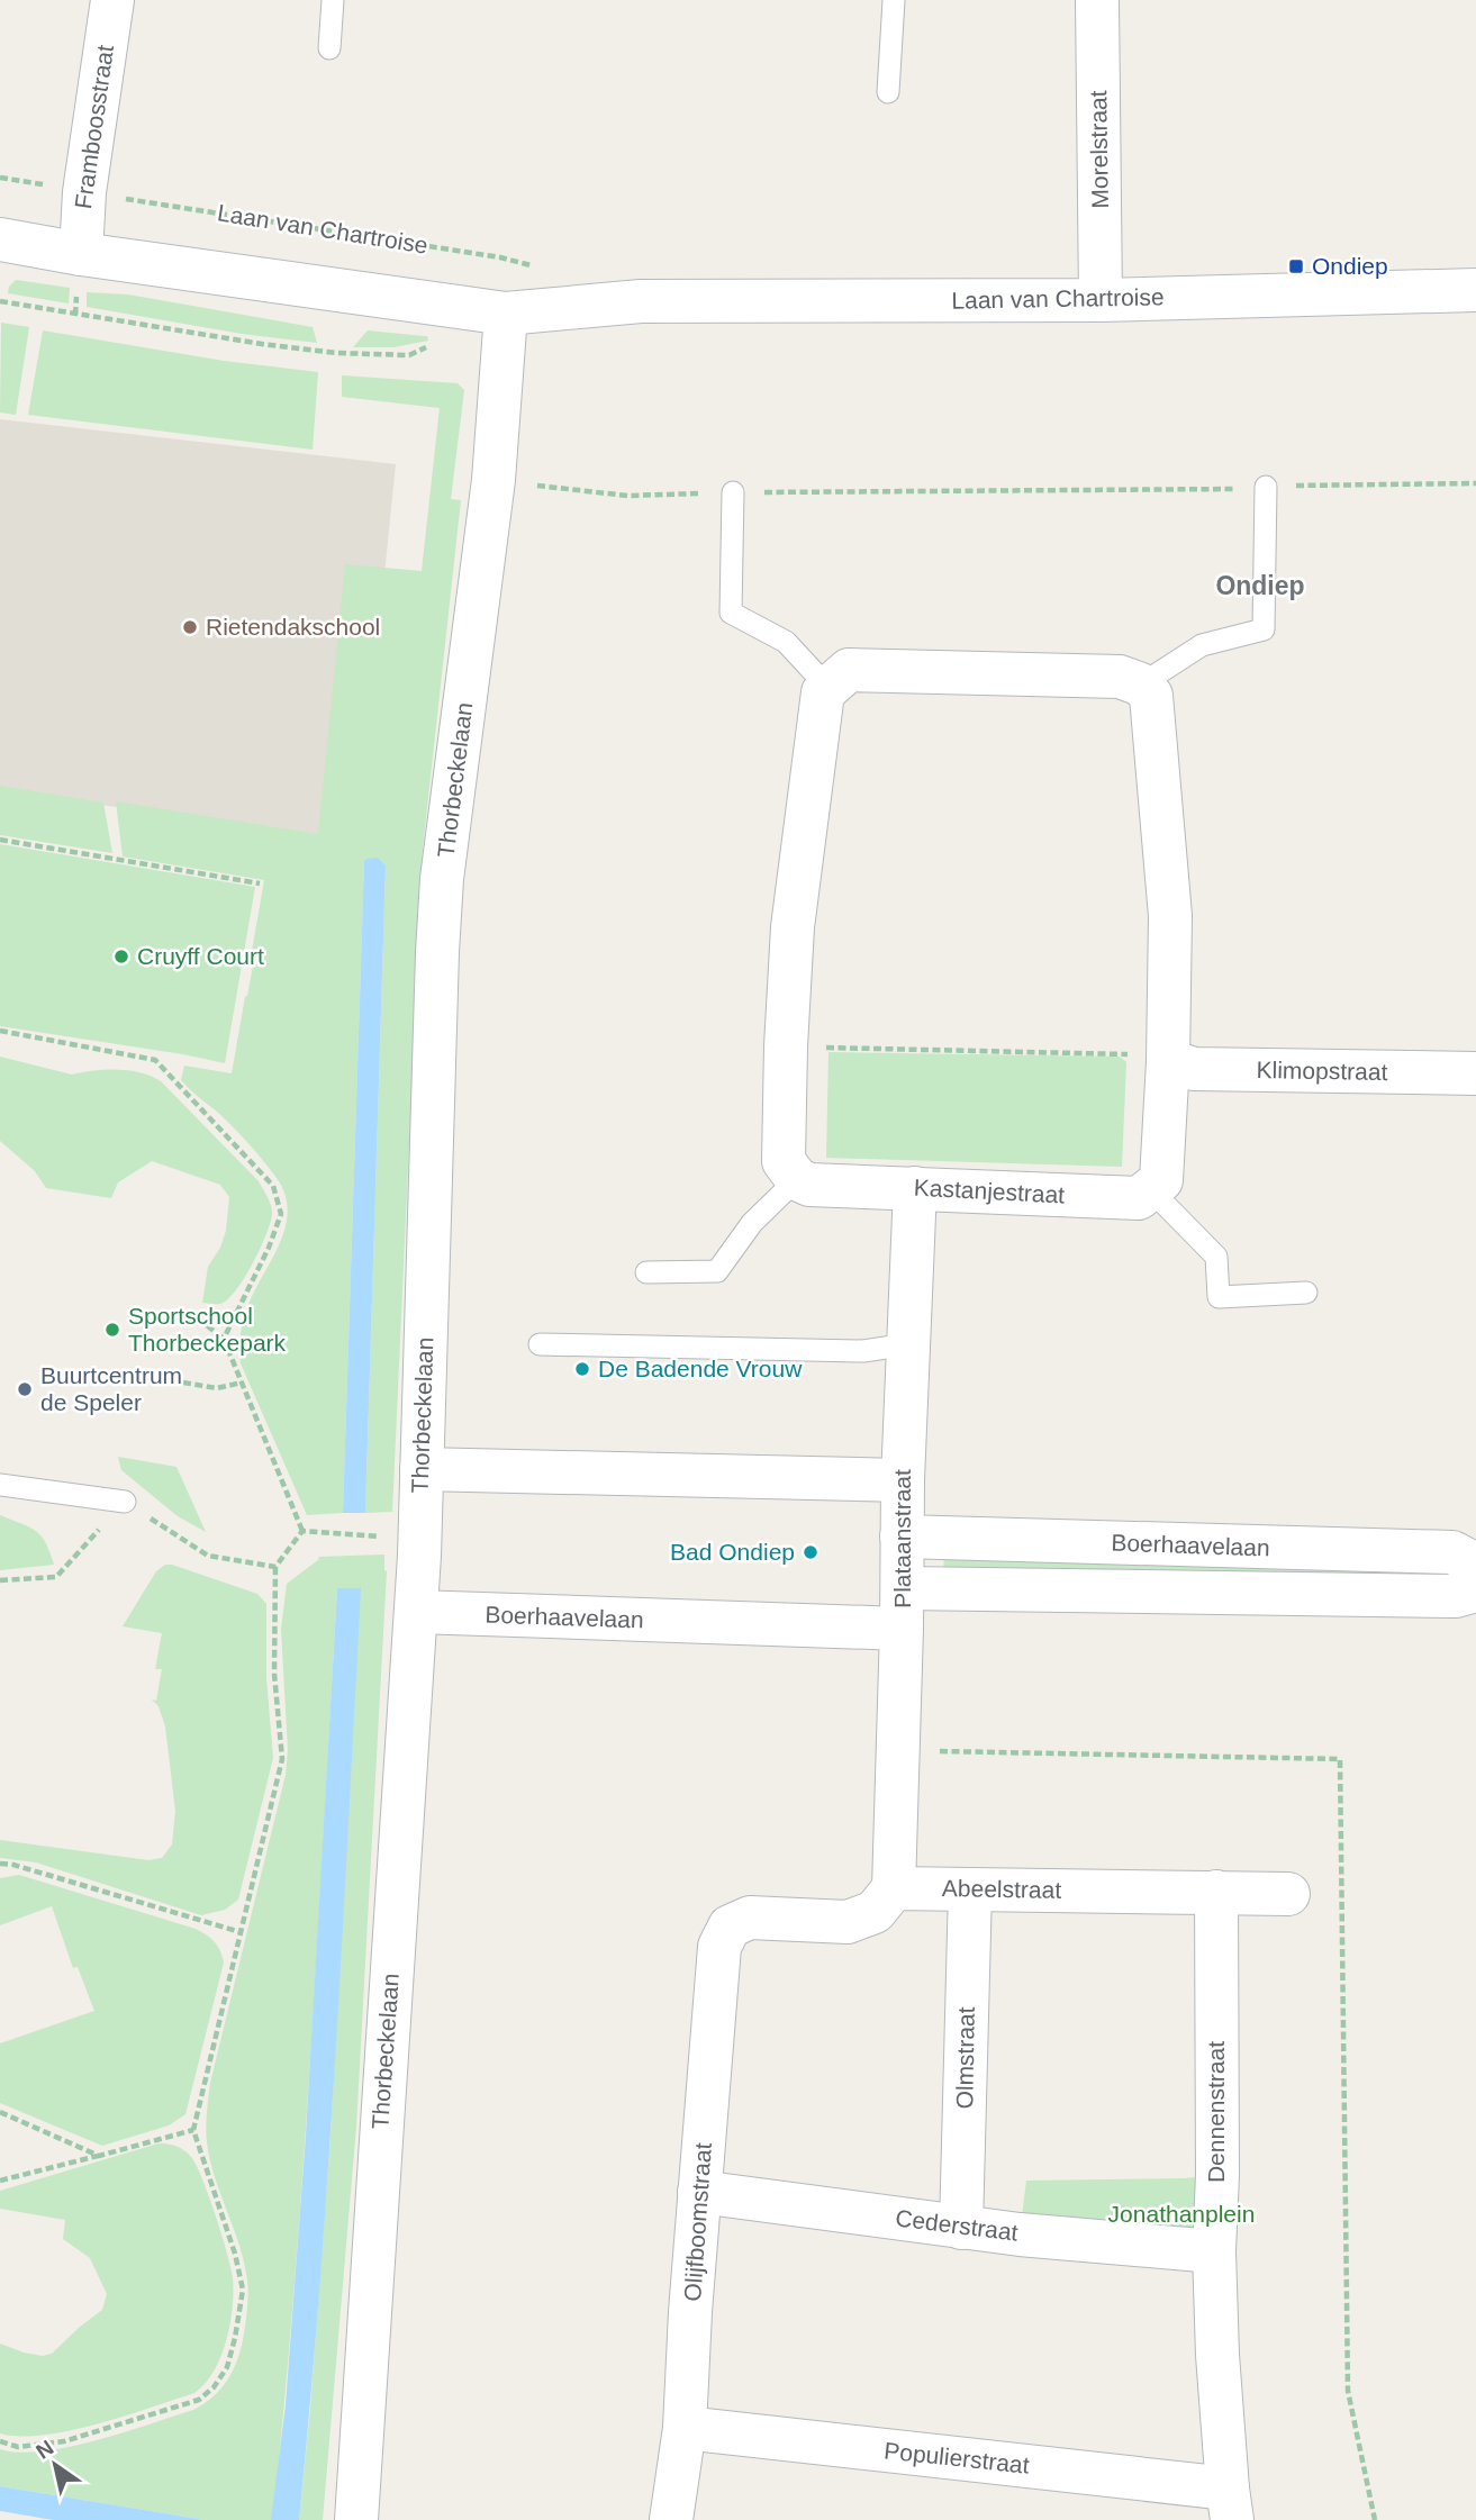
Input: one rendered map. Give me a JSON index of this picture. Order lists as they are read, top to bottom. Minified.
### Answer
{"streets":{"street":["Framboosstraat","Morelstraat","Laan van Chartroise","Thorbeckelaan","Klimopstraat","Kastanjestraat","Plataanstraat","Boerhaavelaan","Abeelstraat","Olmstraat","Dennenstraat","Olijfboomstraat","Cederstraat","Populierstraat"]},"crossings":[["Framboosstraat","Laan van Chartroise"],["Morelstraat","Laan van Chartroise"],["Laan van Chartroise","Thorbeckelaan"],["Thorbeckelaan","Boerhaavelaan"],["Kastanjestraat","Plataanstraat"],["Plataanstraat","Boerhaavelaan"],["Plataanstraat","Abeelstraat"],["Plataanstraat","Olijfboomstraat"],["Abeelstraat","Olmstraat"],["Abeelstraat","Dennenstraat"],["Abeelstraat","Olijfboomstraat"],["Olmstraat","Cederstraat"],["Dennenstraat","Cederstraat"],["Dennenstraat","Populierstraat"],["Olijfboomstraat","Cederstraat"],["Olijfboomstraat","Populierstraat"]],"districts":["Ondiep"],"parks":["Jonathanplein"],"places":{"transit":["Ondiep"],"other":["Rietendakschool","Cruyff Court","Sportschool Thorbeckepark","De Badende Vrouw","Buurtcentrum de Speler","Bad Ondiep"]},"north":"top left"}
